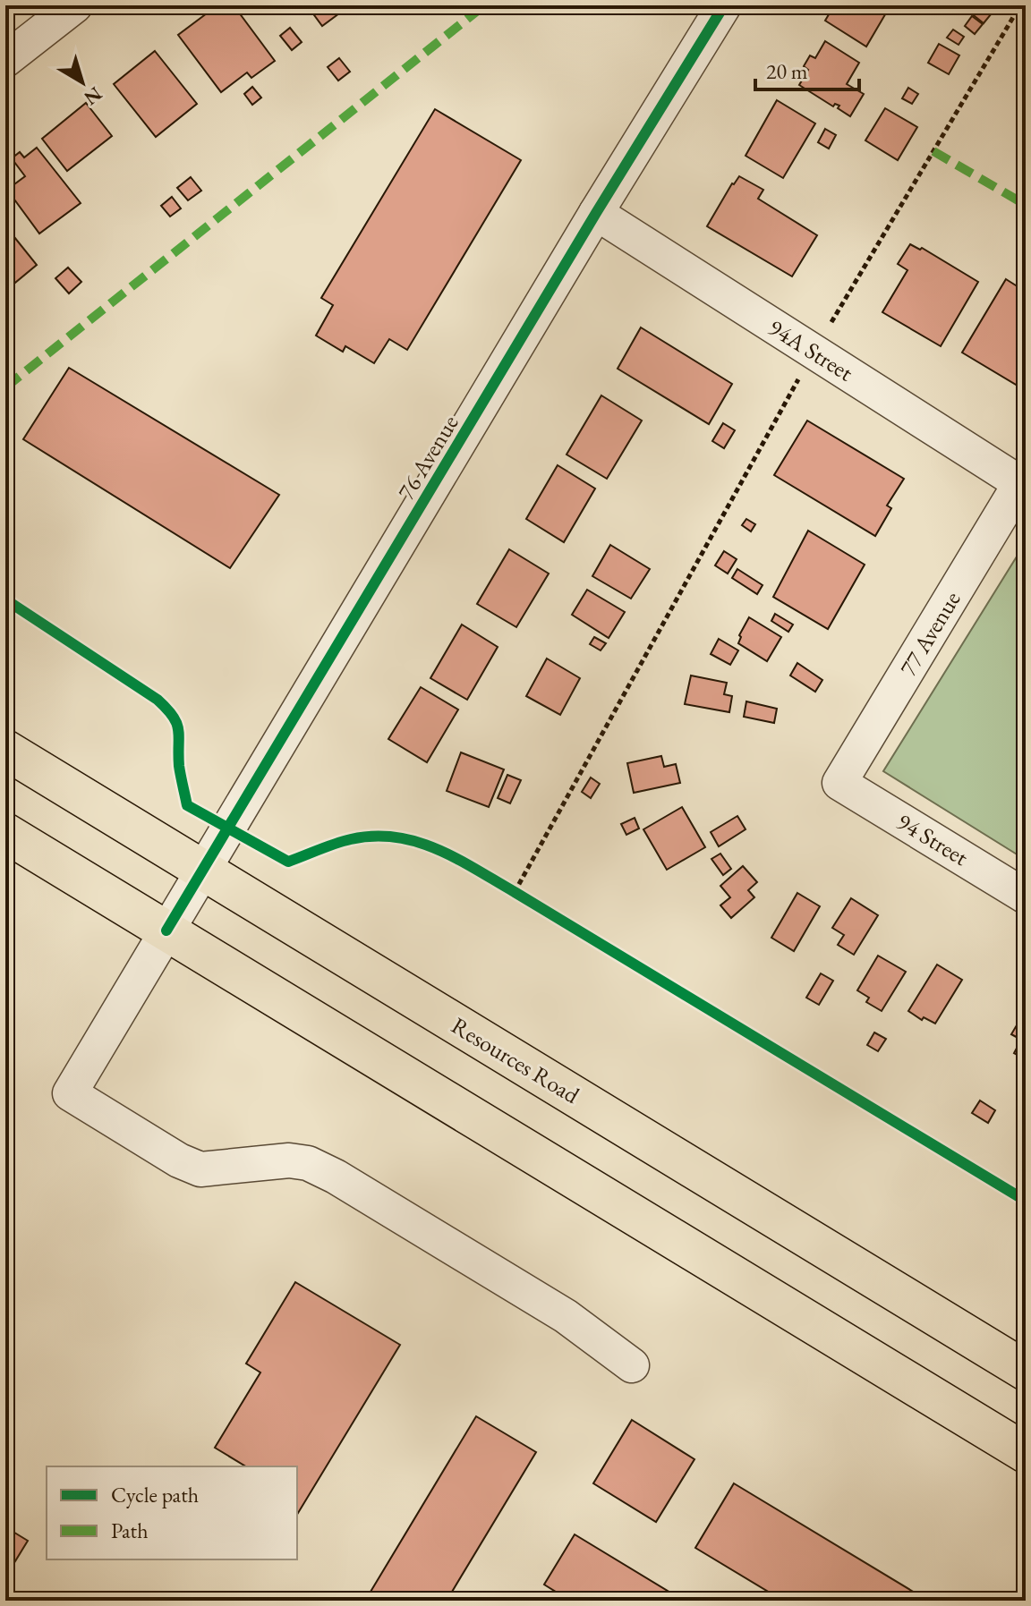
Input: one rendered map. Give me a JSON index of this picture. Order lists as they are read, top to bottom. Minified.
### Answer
{"streets":{"main road":["Resources Road"],"street":["94A Street","76 Avenue","77 Avenue","94 Street"]},"crossings":[["94A Street","76 Avenue"],["94A Street","77 Avenue"],["76 Avenue","Resources Road"],["77 Avenue","94 Street"]],"legend":["Cycle path","Path"],"scale_bar":"20 m","north":"bottom right"}
